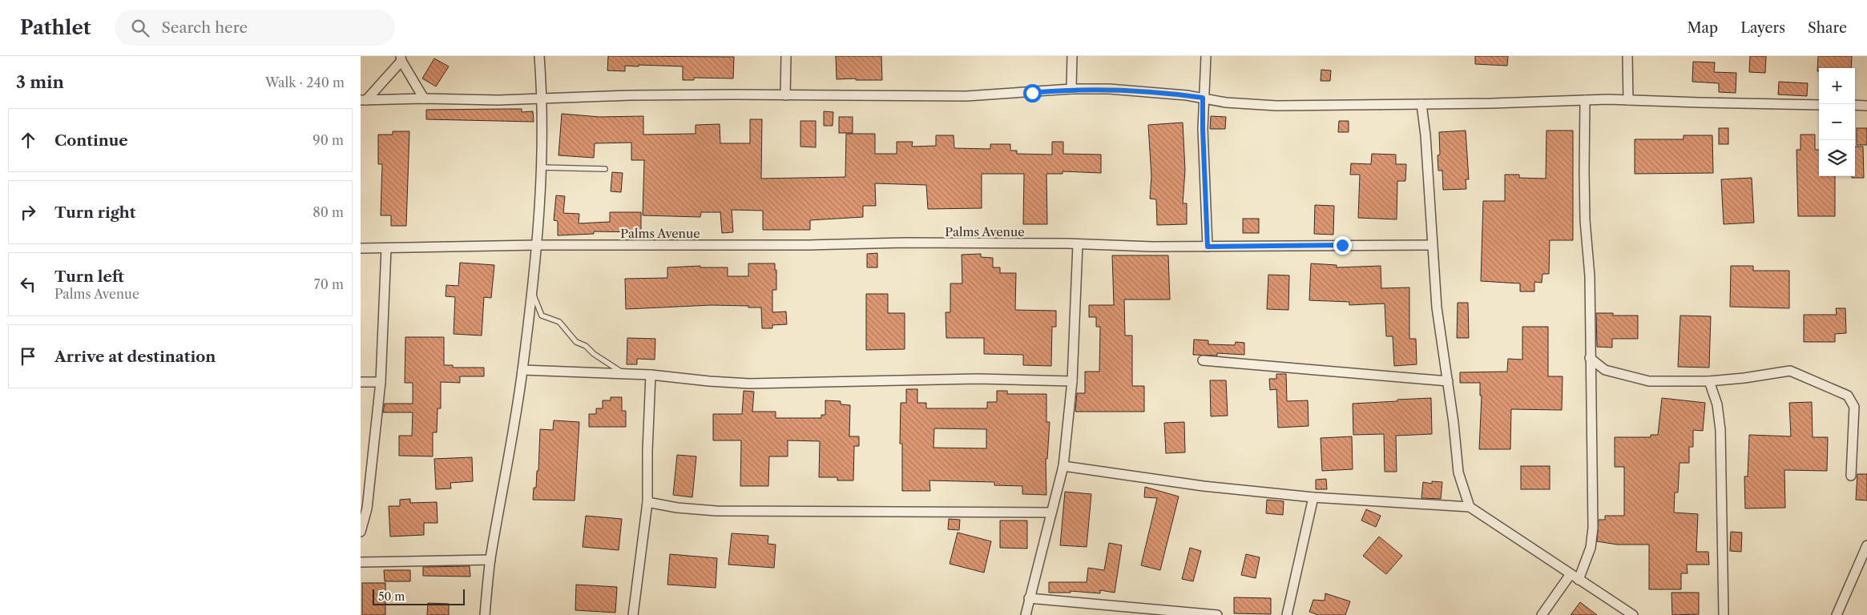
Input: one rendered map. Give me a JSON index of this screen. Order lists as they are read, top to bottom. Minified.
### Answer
{"streets":{"street":["Palms Avenue"]},"scale_bar":"50 m","page":{"header":"Pathlet","search":"Search here","nav":["Map","Layers","Share"],"heading":["3 min","Walk · 240 m"],"map_buttons":["+","−"],"list":[["Continue","90 m"],["Turn right","80 m"],["Turn left","Palms Avenue","70 m"],"Arrive at destination"],"scale":"50 m"}}
